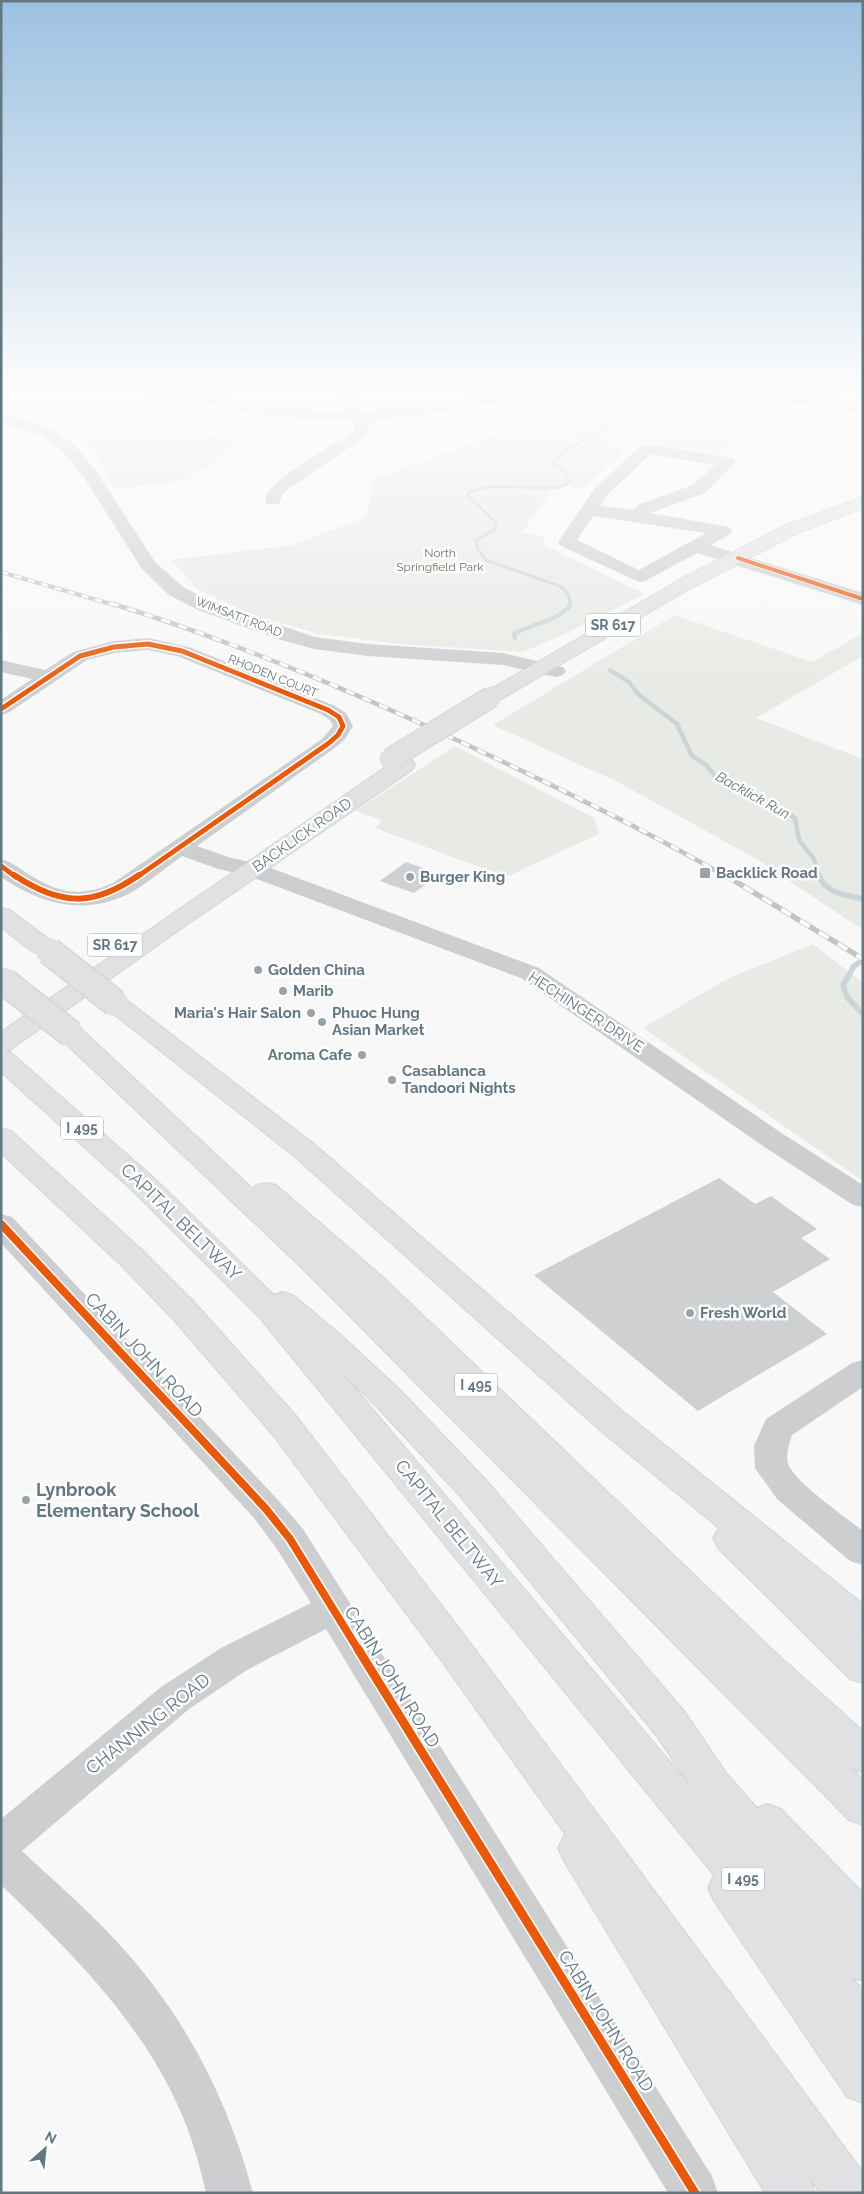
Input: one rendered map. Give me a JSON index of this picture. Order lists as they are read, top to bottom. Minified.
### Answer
{"streets":{"main road":["SR 617","BACKLICK ROAD","I 495","CAPITAL BELTWAY"],"street":["WIMSATT ROAD","RHODEN COURT","HECHINGER DRIVE","CABIN JOHN ROAD","CHANNING ROAD"]},"crossings":[["WIMSATT ROAD","BACKLICK ROAD"],["RHODEN COURT","HECHINGER DRIVE"],["BACKLICK ROAD","HECHINGER DRIVE"],["CABIN JOHN ROAD","CHANNING ROAD"]],"water":["Backlick Run"],"parks":["North Springfield Park"],"places":{"transit":["Backlick Road"],"other":["Burger King","Golden China","Marib","Maria's Hair Salon","Phuoc Hung Asian Market","Aroma Cafe","Casablanca Tandoori Nights","Fresh World","Lynbrook Elementary School"]},"north":"top right"}
